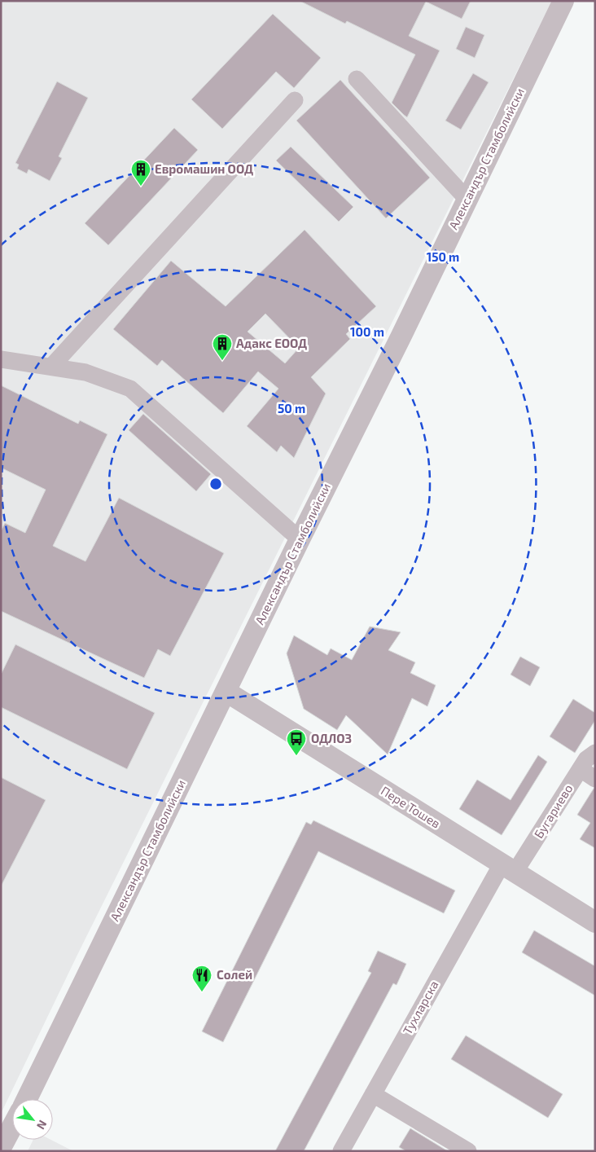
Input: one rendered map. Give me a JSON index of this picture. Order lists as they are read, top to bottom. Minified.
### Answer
{"streets":{"street":["Александър Стамболийски","Пере Тошев","Бугариево","Тухларска"]},"crossings":[["Александър Стамболийски","Пере Тошев"],["Пере Тошев","Бугариево"],["Пере Тошев","Тухларска"],["Бугариево","Тухларска"]],"places":{"building":["Евромашин ООД","Адакс ЕООД"],"bus stop":["ОДЛОЗ"],"restaurant":["Солей"]},"north":"bottom right","rings":["150 m","100 m","50 m"]}
